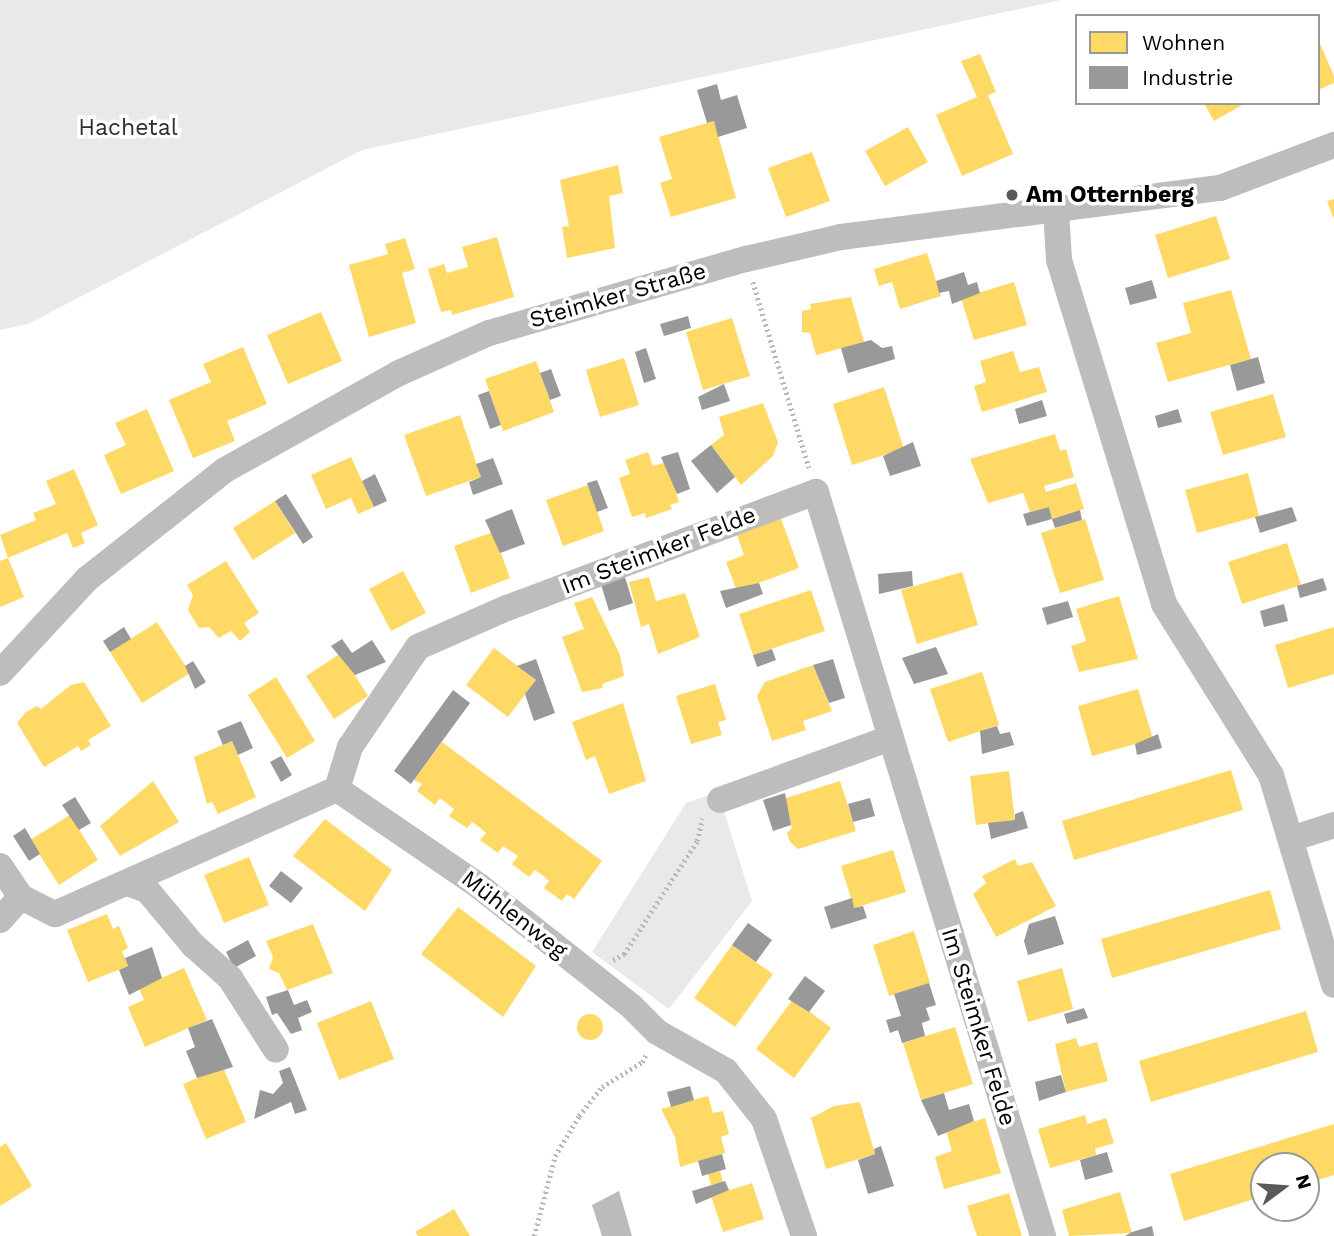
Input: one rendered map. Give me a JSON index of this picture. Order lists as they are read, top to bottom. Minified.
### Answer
{"streets":{"street":["Steimker Straße","Im Steimker Felde","Mühlenweg"]},"crossings":[["Im Steimker Felde","Mühlenweg"]],"parks":["Hachetal"],"places":["Am Otternberg"],"legend":["Wohnen","Industrie"],"north":"right"}
